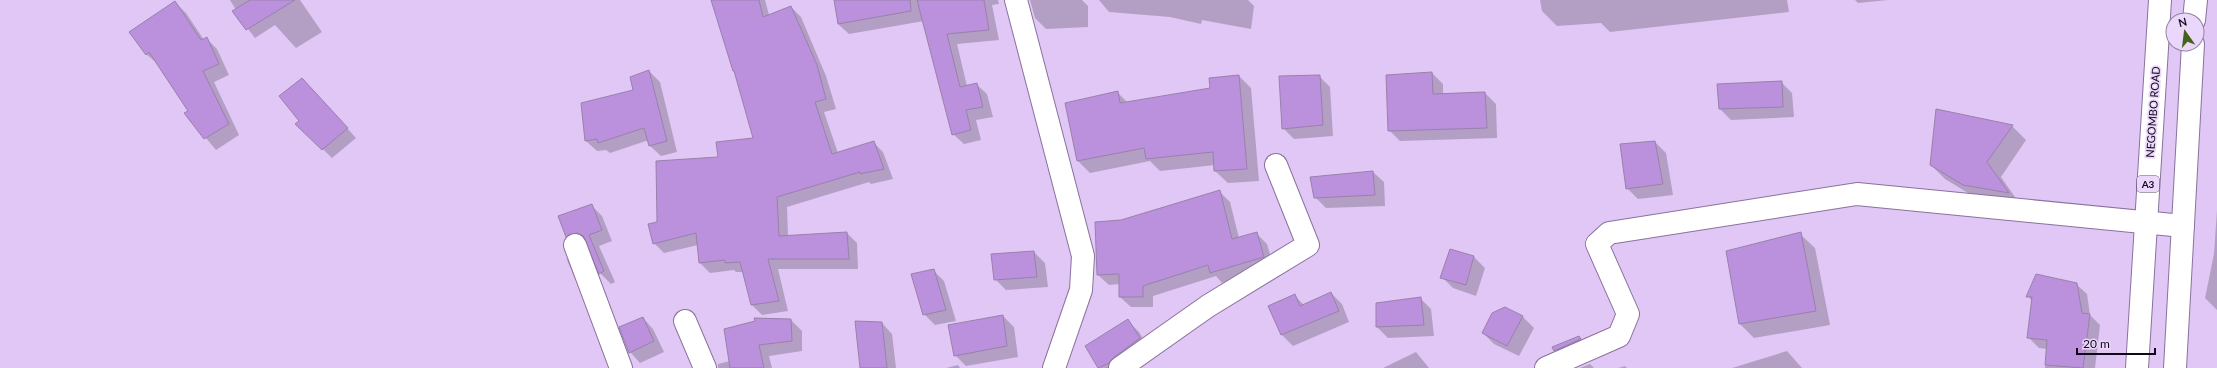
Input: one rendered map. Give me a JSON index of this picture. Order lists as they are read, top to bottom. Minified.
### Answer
{"streets":{"main road":["NEGOMBO ROAD","A3"]},"scale_bar":"20 m","north":"top"}
